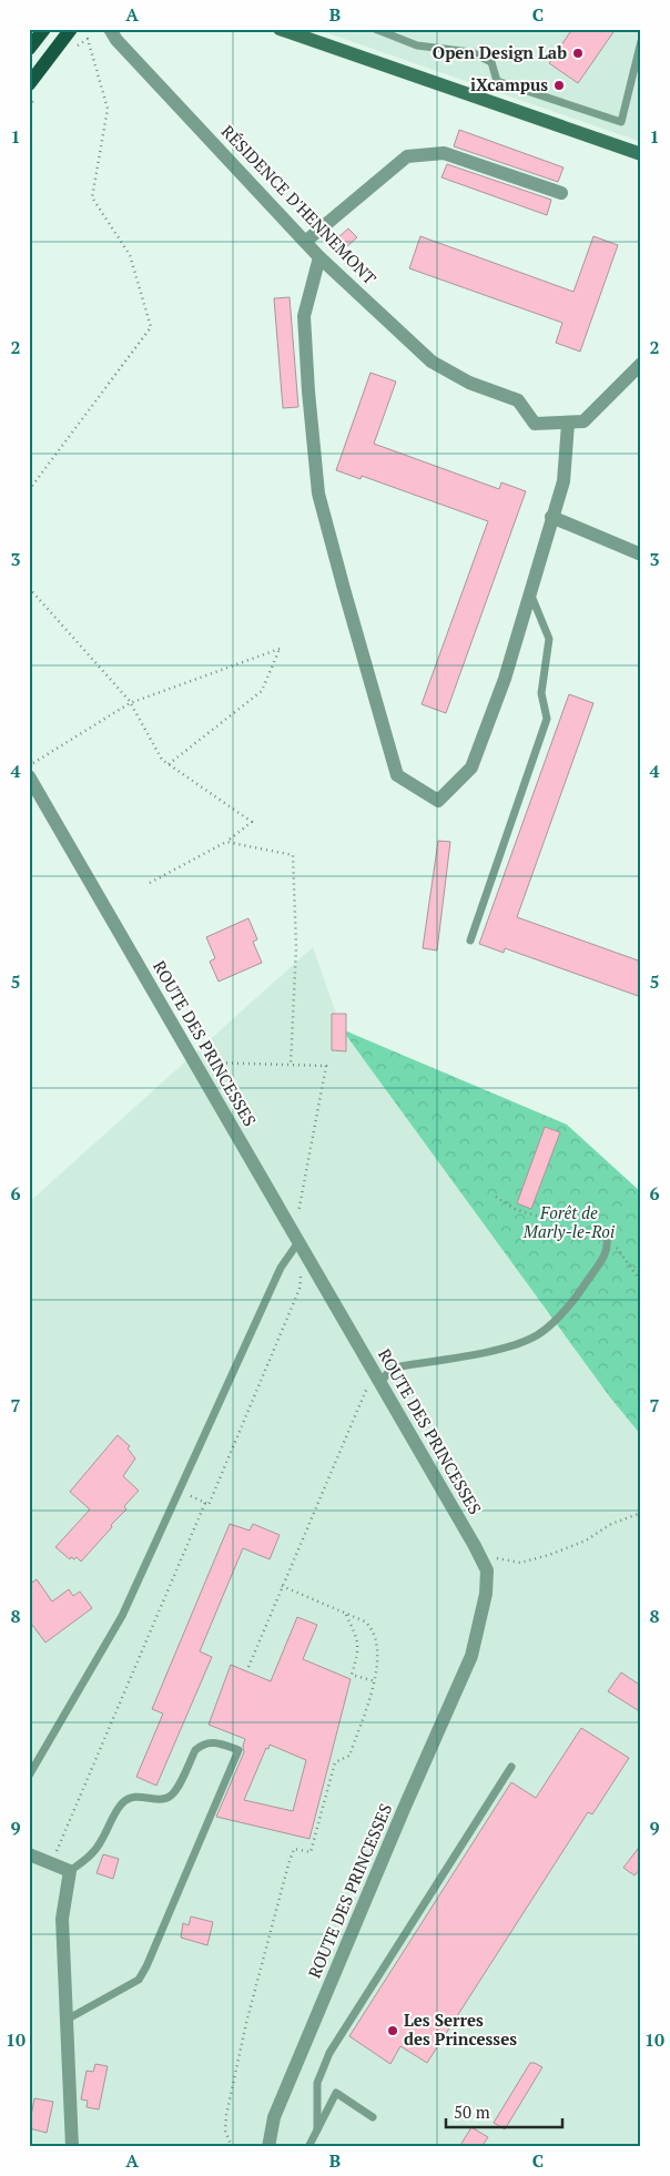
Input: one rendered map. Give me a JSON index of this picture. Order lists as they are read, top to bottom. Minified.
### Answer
{"streets":{"street":["RÉSIDENCE D'HENNEMONT","ROUTE DES PRINCESSES"]},"parks":["Forêt de Marly-le-Roi"],"places":["Open Design Lab","iXcampus","Les Serres des Princesses"],"scale_bar":"50 m","grid":{"columns":["A","B","C"],"rows":["1","2","3","4","5","6","7","8","9","10"]}}
